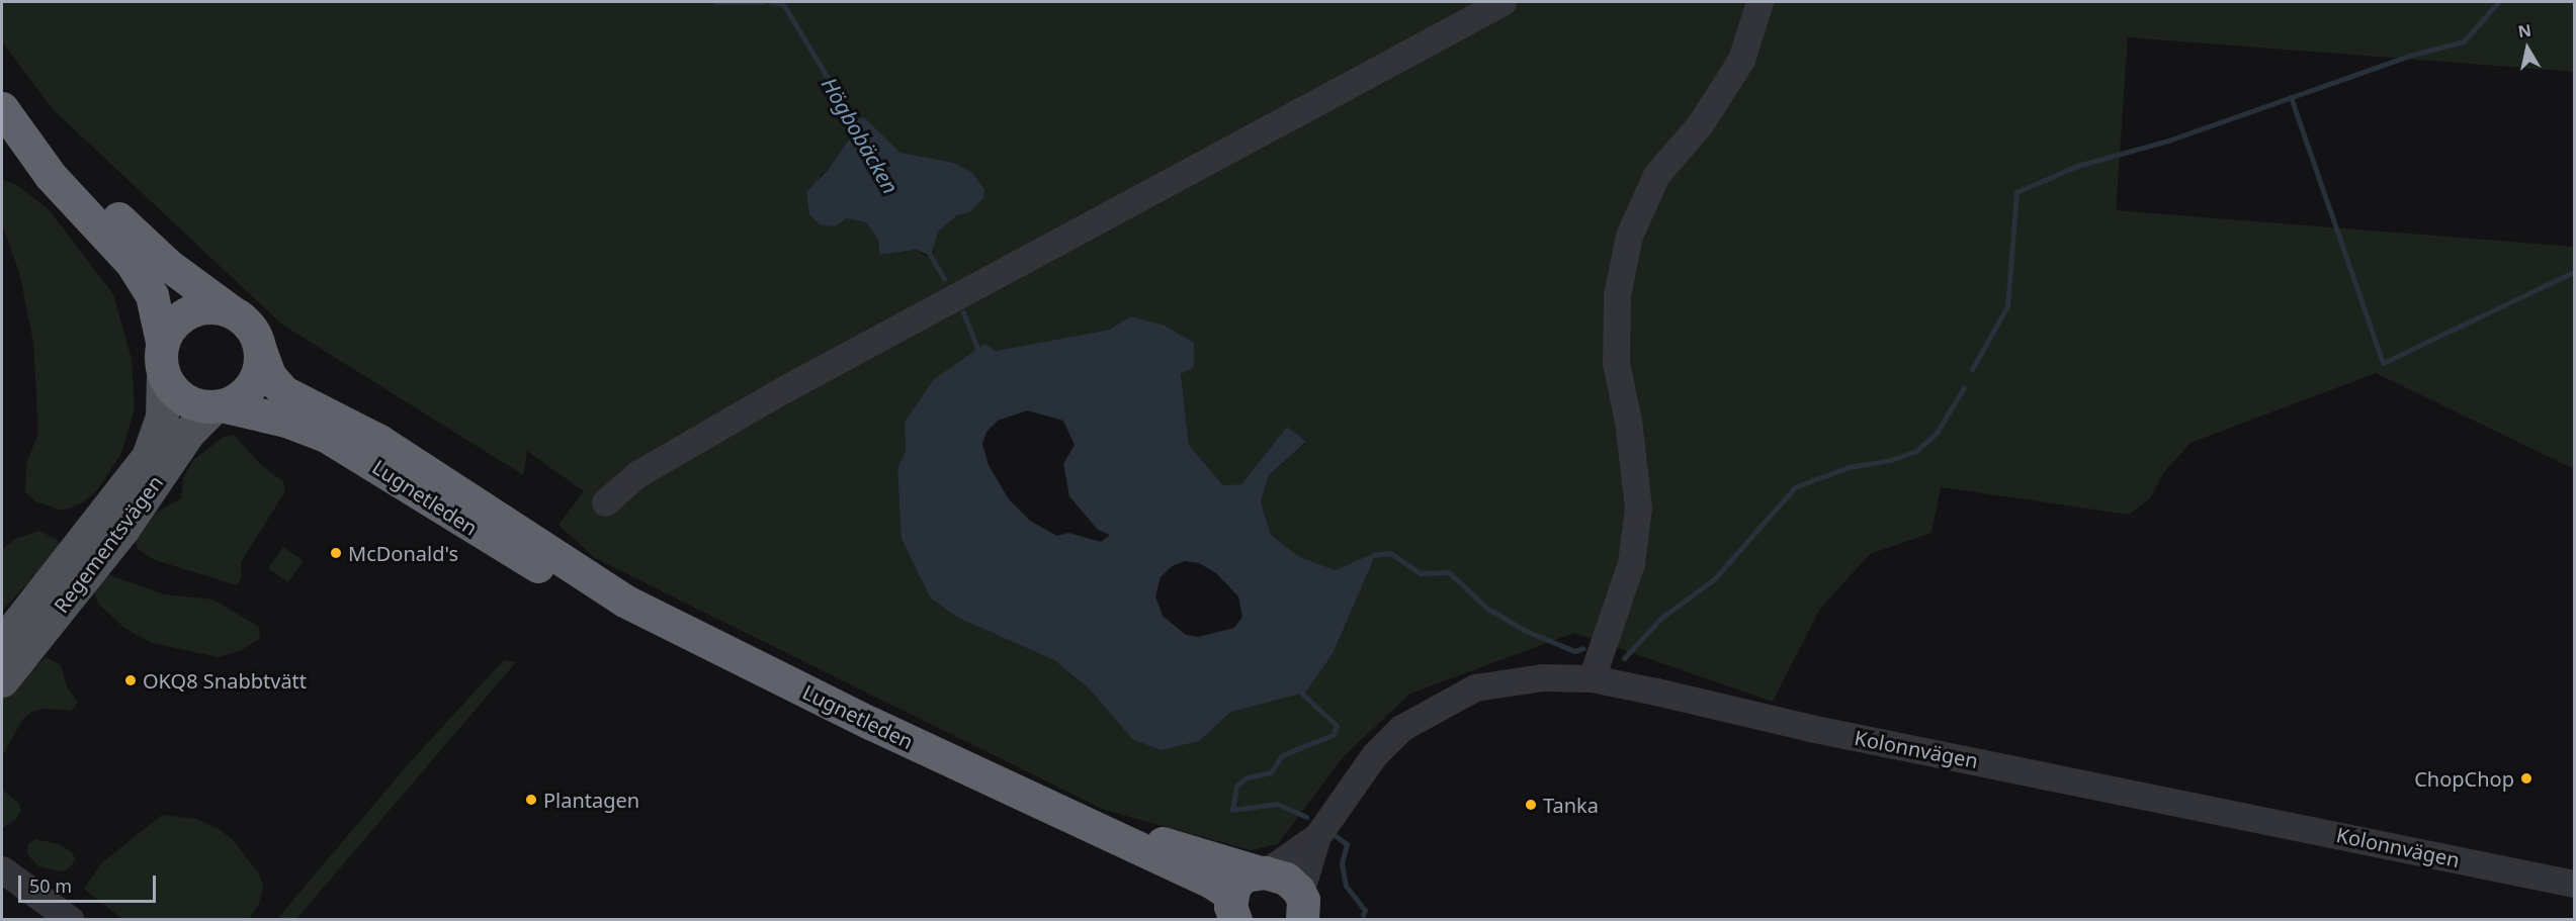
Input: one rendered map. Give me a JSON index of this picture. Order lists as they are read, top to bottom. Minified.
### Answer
{"streets":{"highway":["Lugnetleden"],"main road":["Regementsvägen"],"street":["Kolonnvägen"]},"crossings":[["Lugnetleden","Regementsvägen"],["Lugnetleden","Kolonnvägen"]],"water":["Högbobäcken"],"places":["McDonald's","OKQ8 Snabbtvätt","ChopChop","Plantagen","Tanka"],"scale_bar":"50 m","north":"top"}
